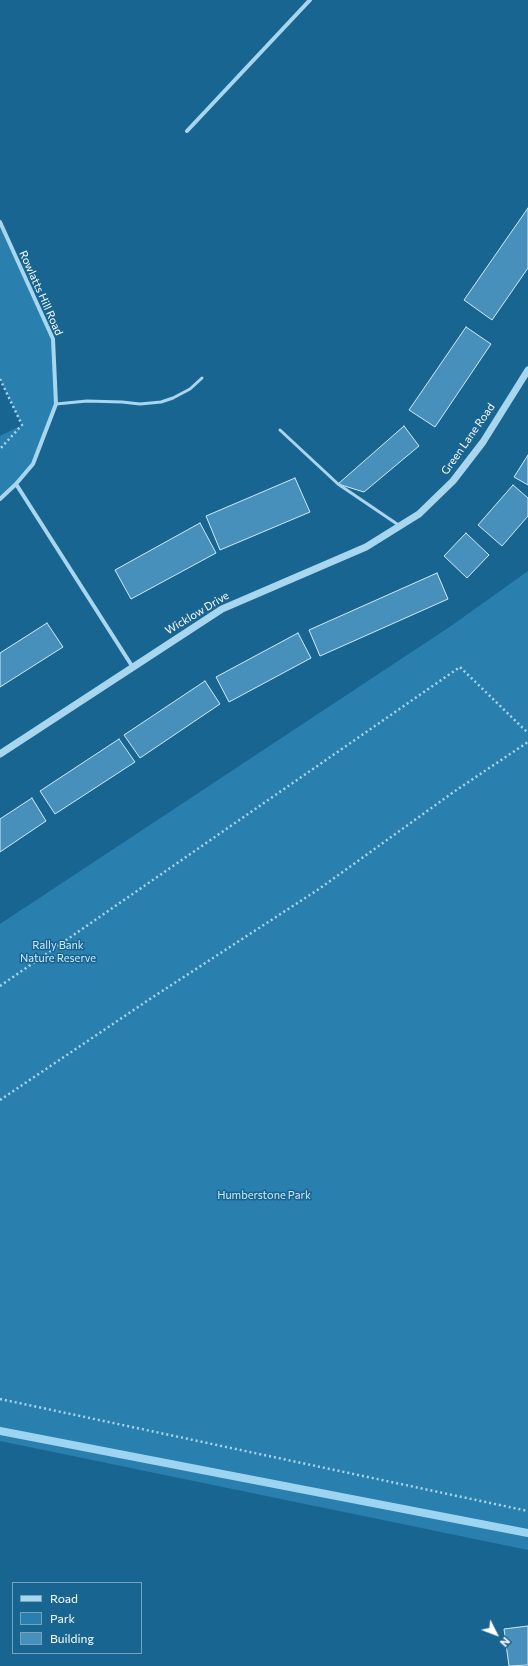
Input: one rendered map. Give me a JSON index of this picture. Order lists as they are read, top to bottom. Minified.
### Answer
{"streets":{"street":["Rowlatts Hill Road","Green Lane Road","Wicklow Drive"]},"crossings":[["Green Lane Road","Wicklow Drive"]],"parks":["Rally Bank Nature Reserve","Humberstone Park"],"legend":["Road","Park","Building"],"north":"bottom right"}
